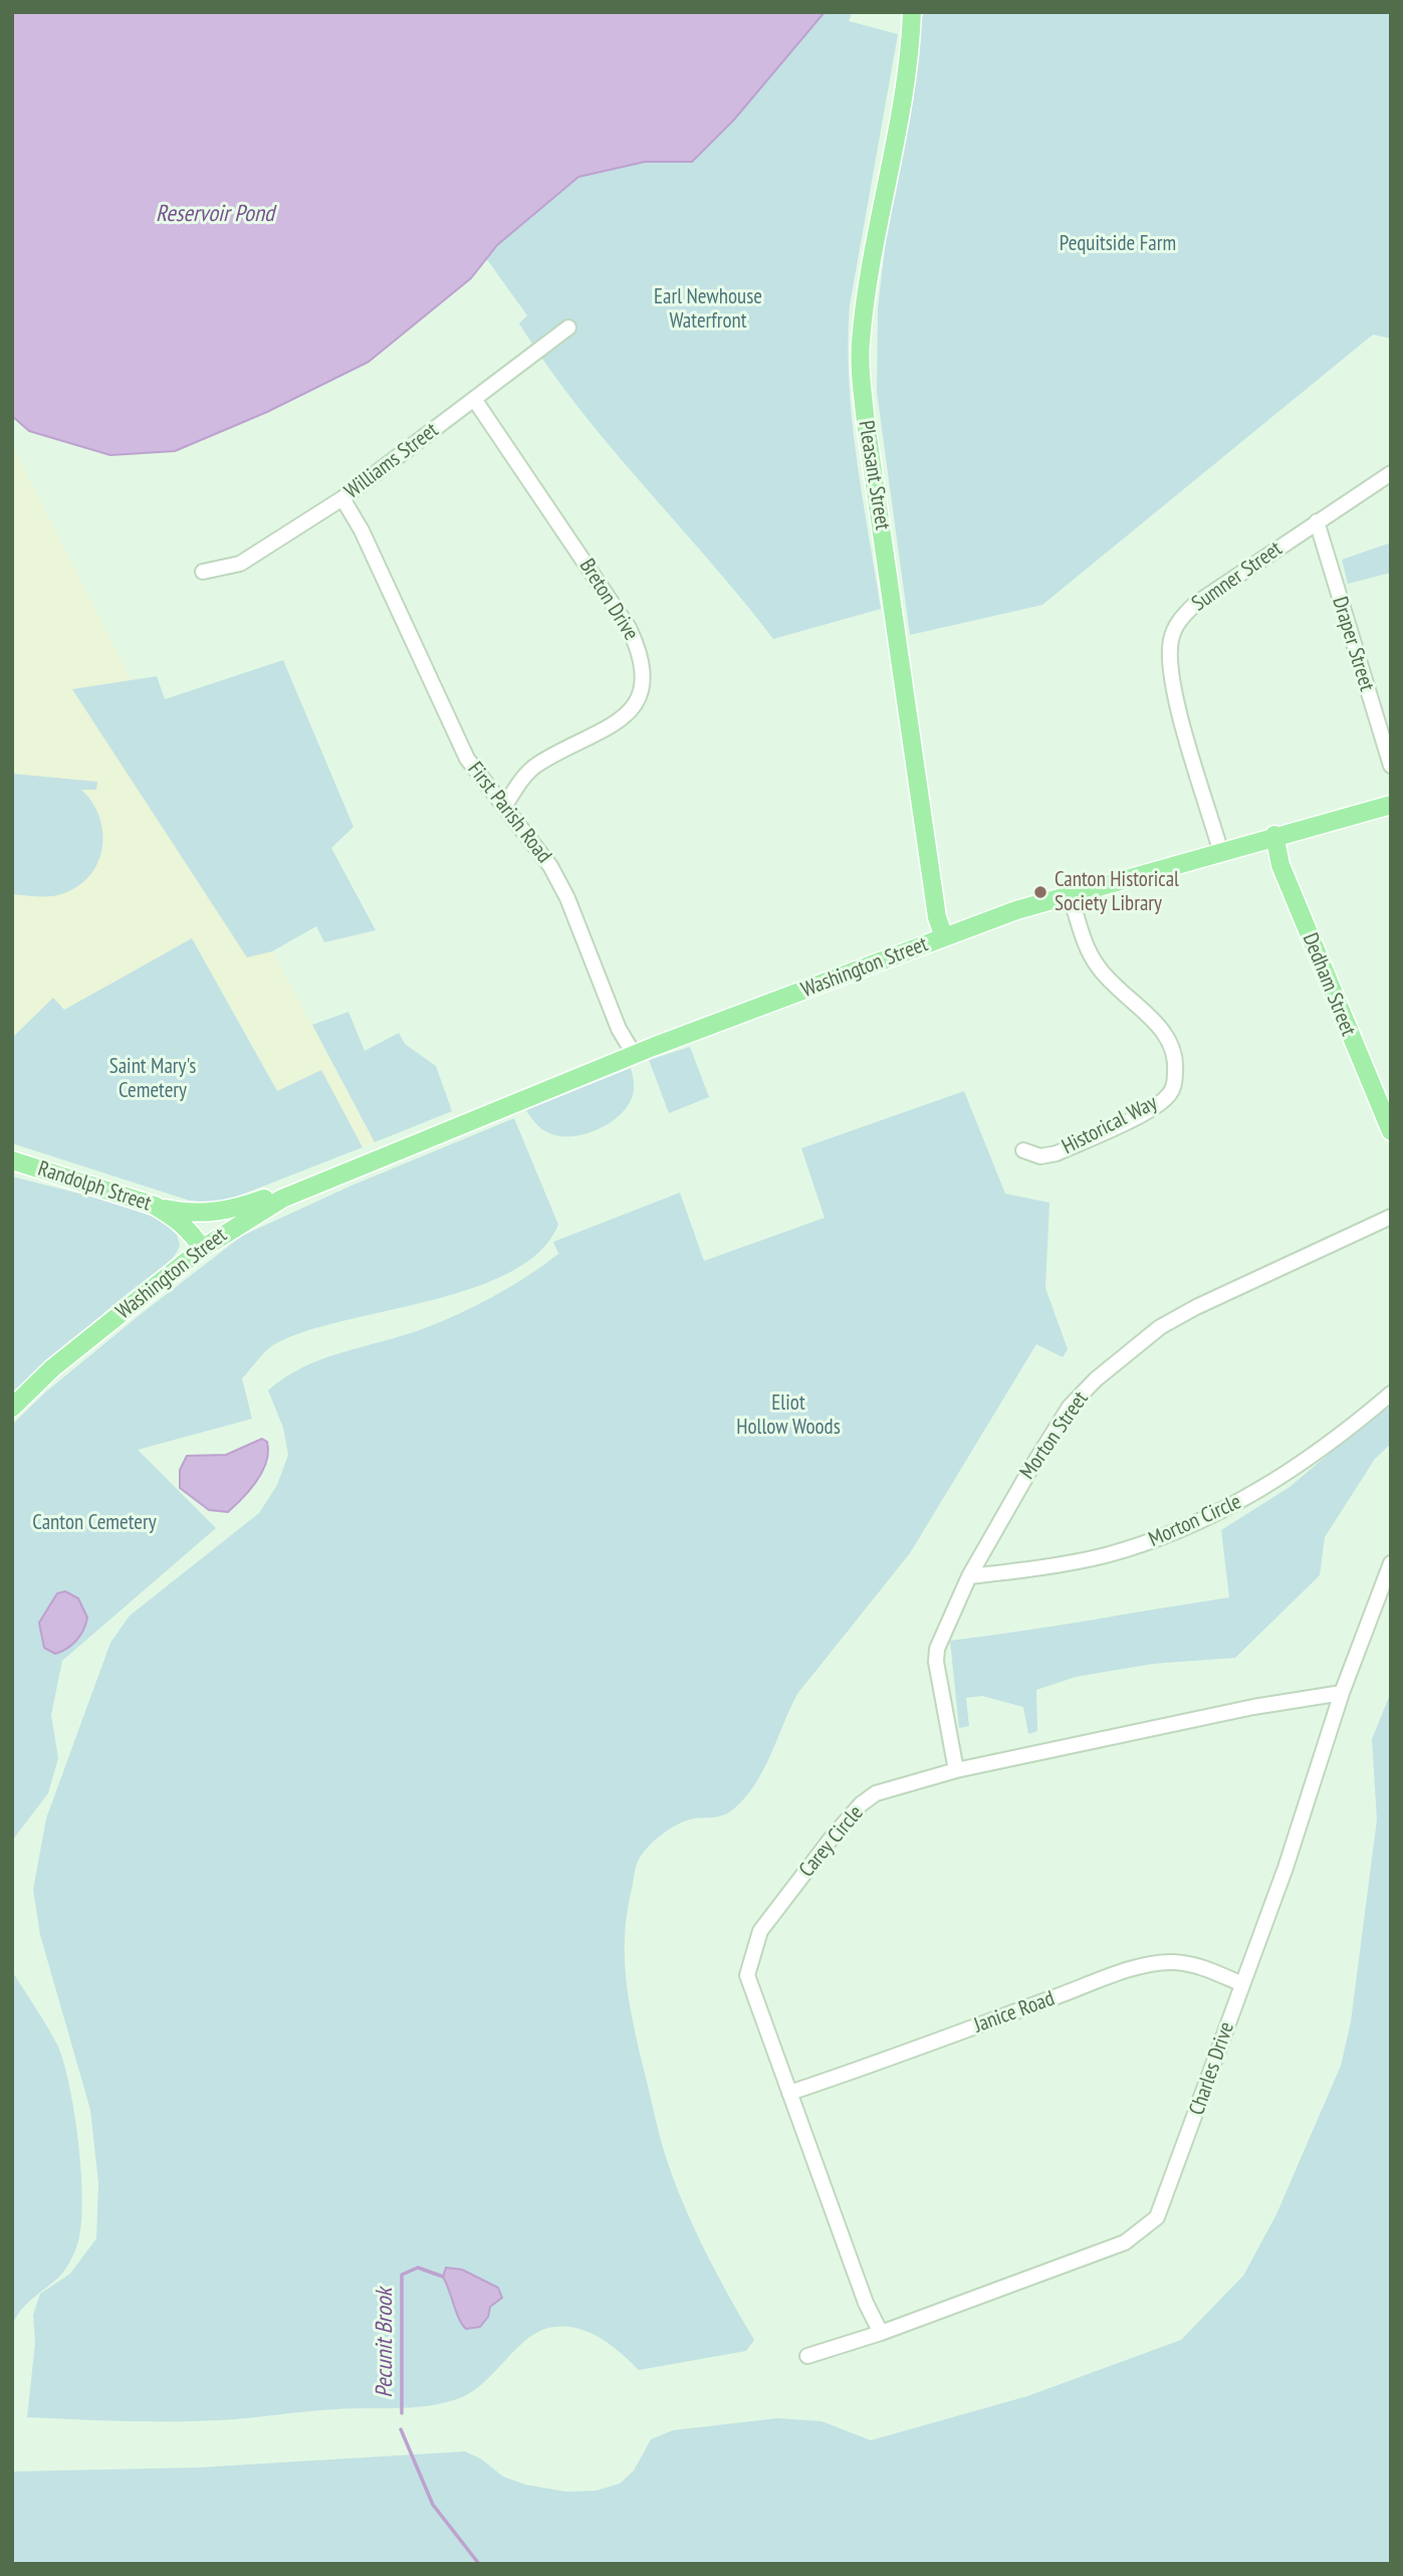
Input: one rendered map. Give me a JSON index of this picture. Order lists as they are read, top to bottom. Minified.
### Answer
{"streets":{"main road":["Pleasant Street","Washington Street","Dedham Street","Randolph Street"],"street":["Williams Street","Sumner Street","Breton Drive","Draper Street","First Parish Road","Historical Way","Morton Street","Morton Circle","Carey Circle","Janice Road","Charles Drive"]},"crossings":[["Williams Street","Breton Drive"],["Williams Street","First Parish Road"],["Pleasant Street","Washington Street"],["Sumner Street","Draper Street"],["Sumner Street","Washington Street"],["Breton Drive","First Parish Road"],["First Parish Road","Washington Street"],["Washington Street","Dedham Street"],["Washington Street","Historical Way"],["Washington Street","Randolph Street"],["Morton Street","Morton Circle"],["Morton Street","Carey Circle"],["Carey Circle","Janice Road"],["Carey Circle","Charles Drive"],["Janice Road","Charles Drive"]],"water":["Reservoir Pond","Pecunit Brook"],"parks":["Pequitside Farm","Earl Newhouse Waterfront","Saint Mary's Cemetery","Eliot Hollow Woods","Canton Cemetery"],"places":["Canton Historical Society Library"]}
